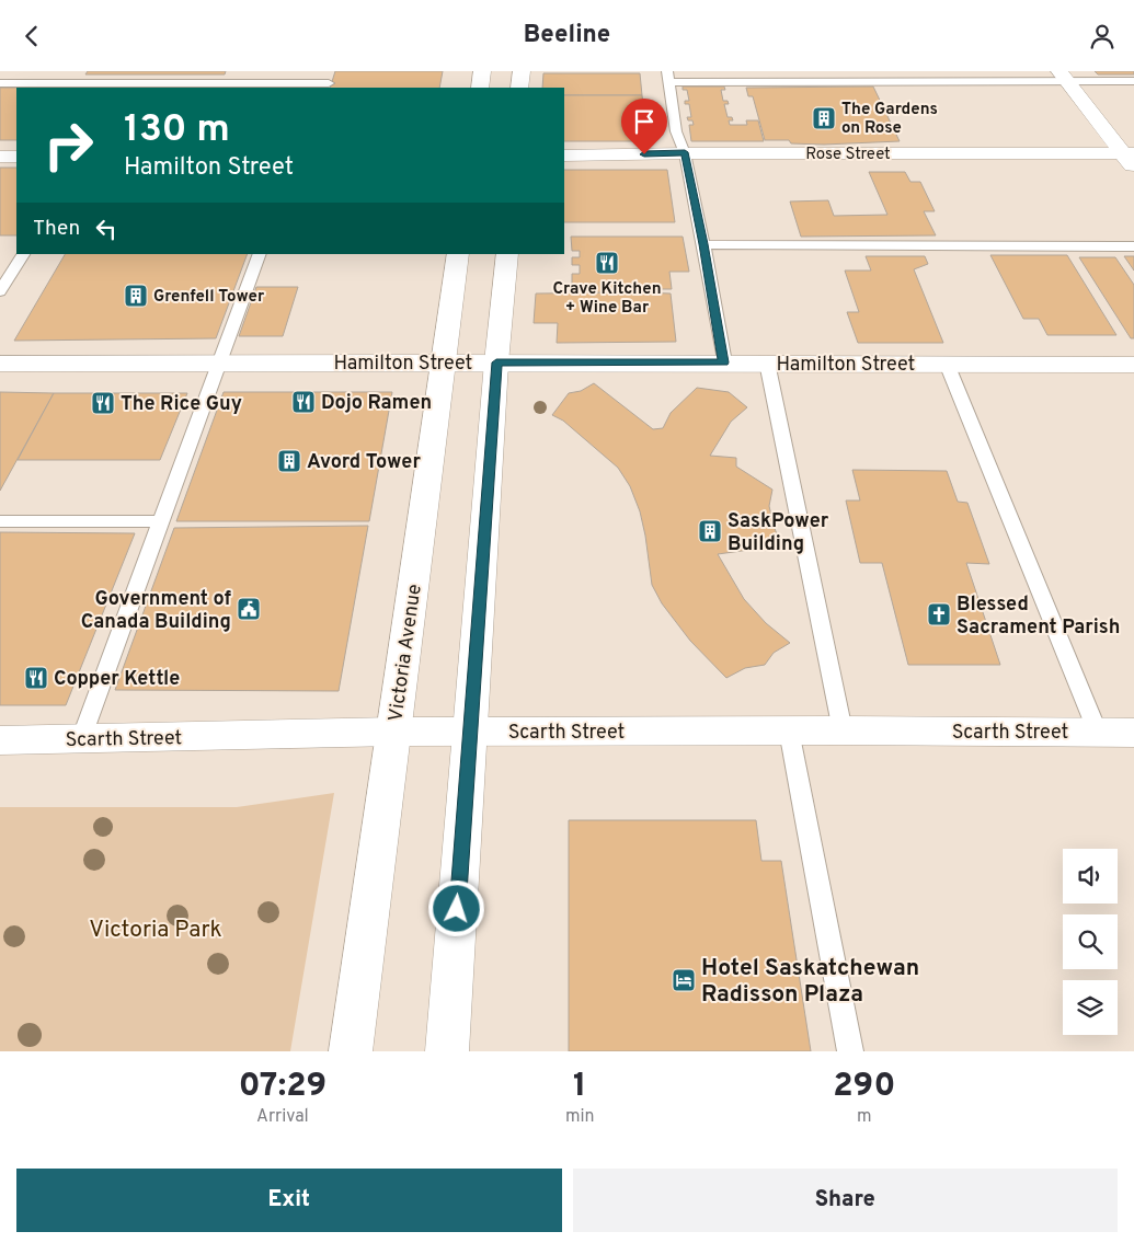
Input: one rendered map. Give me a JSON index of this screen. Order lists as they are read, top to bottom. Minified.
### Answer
{"streets":{"street":["Rose Street","Hamilton Street","Victoria Avenue","Scarth Street"]},"crossings":[["Hamilton Street","Victoria Avenue"],["Victoria Avenue","Scarth Street"]],"parks":["Victoria Park"],"places":{"building":["The Gardens on Rose","Grenfell Tower","Avord Tower","SaskPower Building"],"restaurant":["Crave Kitchen + Wine Bar","Dojo Ramen","The Rice Guy","Copper Kettle"],"public building":["Government of Canada Building"],"church":["Blessed Sacrament Parish"],"hotel":["Hotel Saskatchewan Radisson Plaza"]},"page":{"header":"Beeline","turn":["130 m","Hamilton Street"],"then":"Then","eta":["07:29","Arrival","1","min","290","m"],"buttons":["Exit","Share"]}}
